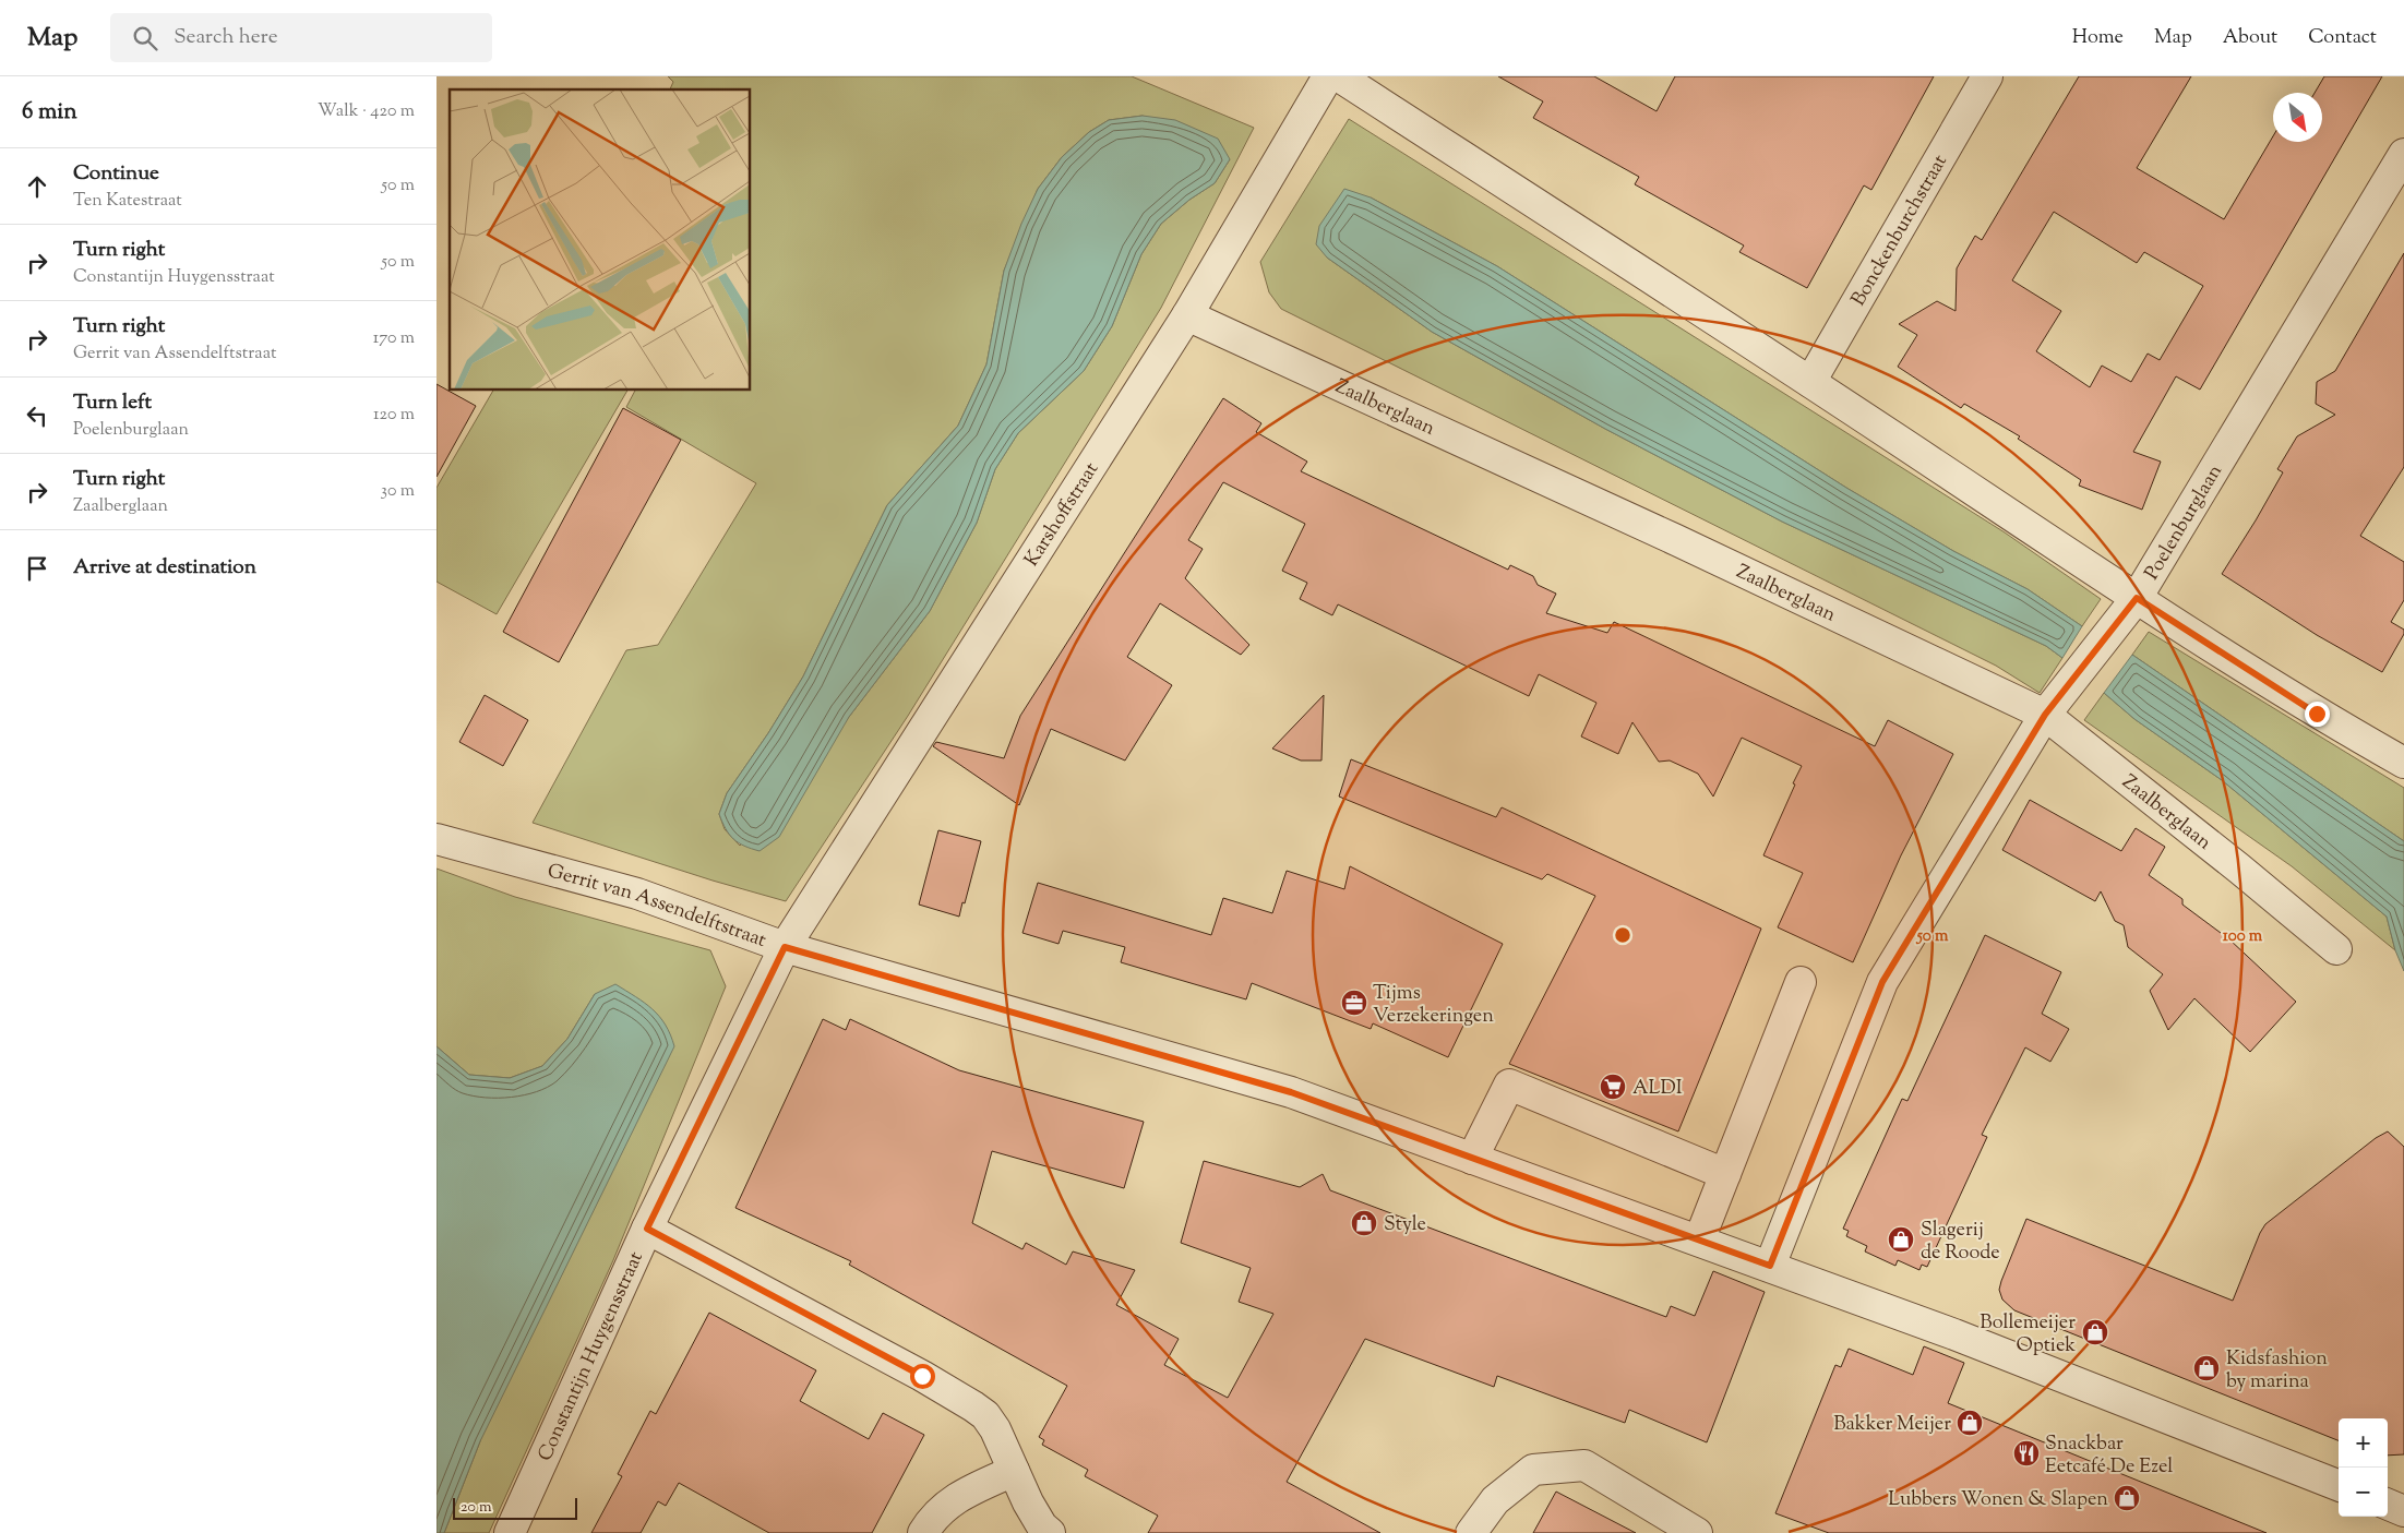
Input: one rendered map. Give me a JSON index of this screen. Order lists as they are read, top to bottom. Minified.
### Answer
{"streets":{"street":["Bonckenburchstraat","Zaalberglaan","Karshoffstraat","Poelenburglaan","Gerrit van Assendelftstraat","Constantijn Huygensstraat"]},"crossings":[["Zaalberglaan","Karshoffstraat"],["Zaalberglaan","Poelenburglaan"],["Karshoffstraat","Gerrit van Assendelftstraat"],["Karshoffstraat","Constantijn Huygensstraat"],["Poelenburglaan","Gerrit van Assendelftstraat"],["Gerrit van Assendelftstraat","Constantijn Huygensstraat"]],"places":{"office":["Tijms Verzekeringen"],"supermarket":["ALDI"],"shop":["Style","Slagerij de Roode","Bollemeijer Optiek","Kidsfashion by marina","Bakker Meijer","Lubbers Wonen & Slapen"],"restaurant":["Snackbar Eetcafé De Ezel"]},"scale_bar":"20 m","north":"bottom right","page":{"header":"Map","search":"Search here","nav":["Home","Map","About","Contact"],"heading":["6 min","Walk · 420 m"],"list":[["Continue","Ten Katestraat","50 m"],["Turn right","Constantijn Huygensstraat","50 m"],["Turn right","Gerrit van Assendelftstraat","170 m"],["Turn left","Poelenburglaan","120 m"],["Turn right","Zaalberglaan","30 m"],"Arrive at destination"],"map_buttons":["+","−"],"scale":"20 m"},"rings":["50 m","100 m"]}
